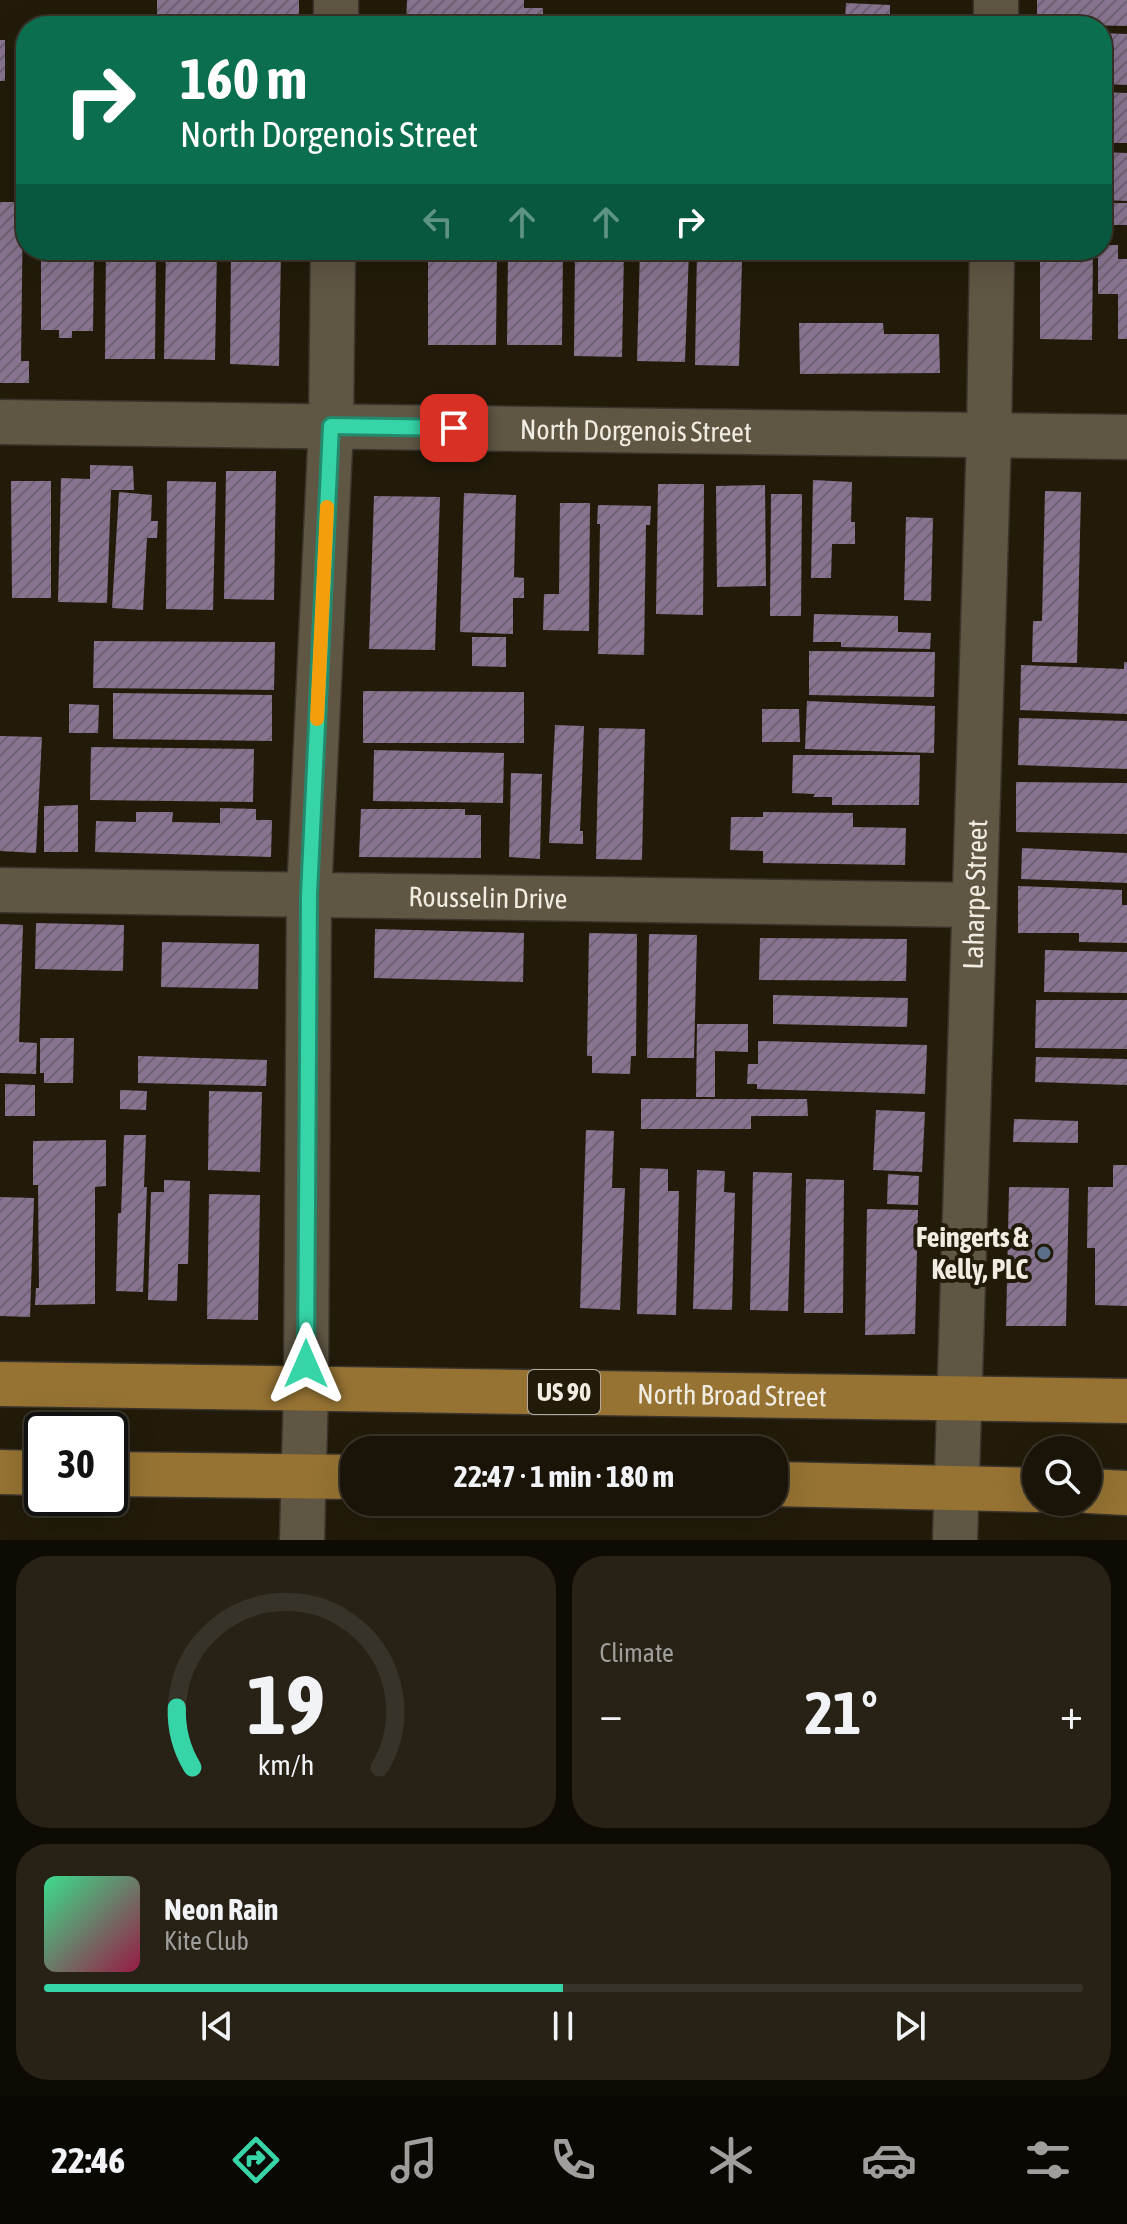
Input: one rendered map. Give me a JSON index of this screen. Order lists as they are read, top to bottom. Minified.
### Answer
{"streets":{"main road":["US 90","North Broad Street"],"street":["North Dorgenois Street","Laharpe Street","Rousselin Drive"]},"crossings":[["North Dorgenois Street","Laharpe Street"],["Laharpe Street","Rousselin Drive"],["Laharpe Street","North Broad Street"]],"places":["Feingerts & Kelly, PLC"],"page":{"turn":["160 m","North Dorgenois Street"],"limit":"30","trip":"22:47 · 1 min · 180 m","tile":"Climate","heat":["−","21°","+"],"song":["Neon Rain","Kite Club"],"tabs":"22:46","gauge":["19","km/h"]}}
